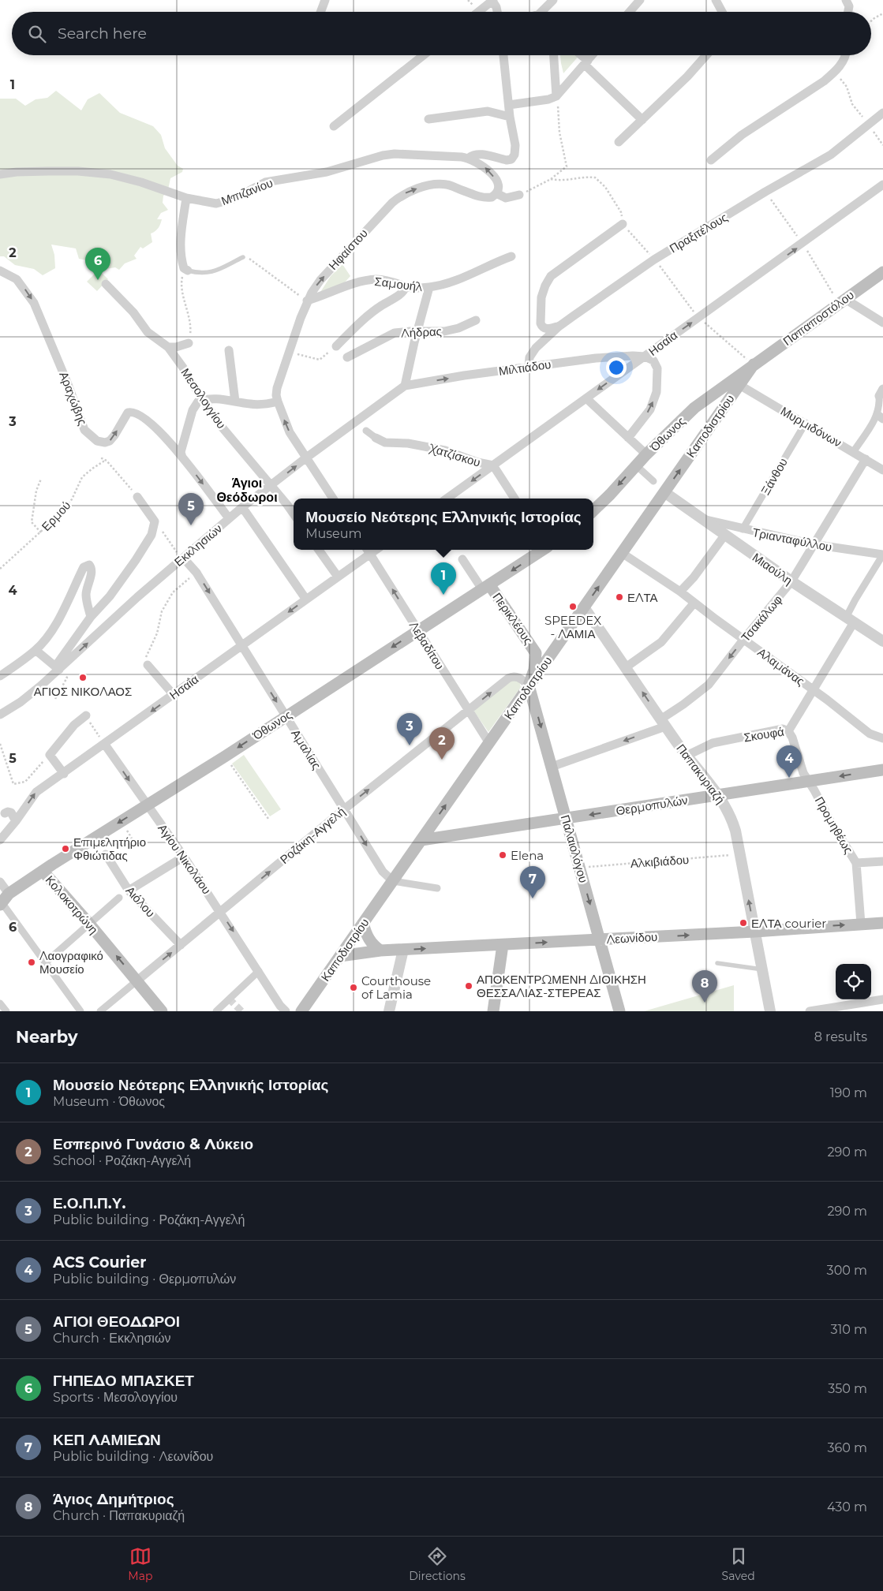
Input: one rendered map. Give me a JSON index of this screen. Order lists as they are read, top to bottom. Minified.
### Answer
{"streets":{"main road":["Παπαποστόλου","Καποδιστρίου","Όθωνος","Περικλέους","Θερμοπυλών","Παλαιολόγου","Κολοκοτρώνη","Λεωνίδου"],"street":["Μπιζανίου","Πραξιτέλους","Ηφαίστου","Σαμουήλ","Λήδρας","Ησαΐα","Μιλτιάδου","Αραχώβης","Μεσολογγίου","Μυρμιδόνων","Χατζίσκου","Ξάνθου","Τριανταφύλλου","Εκκλησιών","Μιαούλη","Τσακάλωφ","Λεβαδίτου","Αλαμάνας","Σκουφά","Αμαλίας","Παπακυριαζή","Προμηθέως","Ροζάκη-Αγγελή","Αγίου Νικολάου","Αιόλου"],"path":["Ερμού","Αλκιβιάδου"]},"crossings":[["Μπιζανίου","Ηφαίστου"],["Πραξιτέλους","Μιλτιάδου"],["Ηφαίστου","Σαμουήλ"],["Ηφαίστου","Εκκλησιών"],["Παπαποστόλου","Καποδιστρίου"],["Παπαποστόλου","Όθωνος"],["Ησαΐα","Μιλτιάδου"],["Ησαΐα","Χατζίσκου"],["Ησαΐα","Λεβαδίτου"],["Ησαΐα","Αμαλίας"],["Ησαΐα","Αγίου Νικολάου"],["Μιλτιάδου","Εκκλησιών"],["Αραχώβης","Εκκλησιών"],["Μεσολογγίου","Εκκλησιών"],["Καποδιστρίου","Μυρμιδόνων"],["Καποδιστρίου","Όθωνος"],["Καποδιστρίου","Μιαούλη"],["Καποδιστρίου","Λεβαδίτου"],["Καποδιστρίου","Αλαμάνας"],["Καποδιστρίου","Αμαλίας"],["Καποδιστρίου","Παπακυριαζή"],["Καποδιστρίου","Θερμοπυλών"],["Καποδιστρίου","Ροζάκη-Αγγελή"],["Καποδιστρίου","Παλαιολόγου"],["Καποδιστρίου","Λεωνίδου"],["Μυρμιδόνων","Ξάνθου"],["Μυρμιδόνων","Τσακάλωφ"],["Όθωνος","Περικλέους"],["Όθωνος","Λεβαδίτου"],["Όθωνος","Αμαλίας"],["Όθωνος","Αγίου Νικολάου"],["Όθωνος","Κολοκοτρώνη"],["Ξάνθου","Τριανταφύλλου"],["Τριανταφύλλου","Μιαούλη"],["Τριανταφύλλου","Τσακάλωφ"],["Τριανταφύλλου","Σκουφά"],["Εκκλησιών","Αμαλίας"],["Μιαούλη","Τσακάλωφ"],["Μιαούλη","Σκουφά"],["Τσακάλωφ","Αλαμάνας"],["Τσακάλωφ","Παπακυριαζή"],["Τσακάλωφ","Παλαιολόγου"],["Λεβαδίτου","Ροζάκη-Αγγελή"],["Αλαμάνας","Σκουφά"],["Σκουφά","Παπακυριαζή"],["Σκουφά","Προμηθέως"],["Αμαλίας","Ροζάκη-Αγγελή"],["Παπακυριαζή","Θερμοπυλών"],["Παπακυριαζή","Αλκιβιάδου"],["Παπακυριαζή","Λεωνίδου"],["Θερμοπυλών","Προμηθέως"],["Θερμοπυλών","Παλαιολόγου"],["Προμηθέως","Λεωνίδου"],["Ροζάκη-Αγγελή","Παλαιολόγου"],["Ροζάκη-Αγγελή","Αγίου Νικολάου"],["Ροζάκη-Αγγελή","Αιόλου"],["Ροζάκη-Αγγελή","Κολοκοτρώνη"],["Παλαιολόγου","Αλκιβιάδου"],["Παλαιολόγου","Λεωνίδου"]],"one_way":["Μιλτιάδου","Αραχώβης","Καποδιστρίου","Όθωνος","Θερμοπυλών","Ροζάκη-Αγγελή","Παλαιολόγου","Αγίου Νικολάου","Κολοκοτρώνη","Λεωνίδου"],"districts":["Άγιοι Θεόδωροι"],"places":["ΕΛΤΑ","SPEEDEX - ΛΑΜΙΑ","ΑΓΙΟΣ ΝΙΚΟΛΑΟΣ","Επιμελητήριο Φθιώτιδας","Elena","ΕΛΤΑ courier","Λαογραφικό Μουσείο","ΑΠΟΚΕΝΤΡΩΜΕΝΗ ΔΙΟΙΚΗΣΗ ΘΕΣΣΑΛΙΑΣ-ΣΤΕΡΕΑΣ","Courthouse of Lamia"],"page":{"search":"Search here","pins":["6","5","1","3","2","4","7","8"],"popup":["Μουσείο Νεότερης Ελληνικής Ιστορίας","Museum"],"heading":["Nearby","8 results"],"list":[{"mark":"1","name":"Μουσείο Νεότερης Ελληνικής Ιστορίας","note":"Museum · Όθωνος","value":"190 m"},{"mark":"2","name":"Εσπερινό Γυνάσιο & Λύκειο","note":"School · Ροζάκη-Αγγελή","value":"290 m"},{"mark":"3","name":"Ε.Ο.Π.Π.Υ.","note":"Public building · Ροζάκη-Αγγελή","value":"290 m"},{"mark":"4","name":"ACS Courier","note":"Public building · Θερμοπυλών","value":"300 m"},{"mark":"5","name":"ΑΓΙΟΙ ΘΕΟΔΩΡΟΙ","note":"Church · Εκκλησιών","value":"310 m"},{"mark":"6","name":"ΓΗΠΕΔΟ ΜΠΑΣΚΕΤ","note":"Sports · Μεσολογγίου","value":"350 m"},{"mark":"7","name":"ΚΕΠ ΛΑΜΙΕΩΝ","note":"Public building · Λεωνίδου","value":"360 m"},{"mark":"8","name":"Άγιος Δημήτριος","note":"Church · Παπακυριαζή","value":"430 m"}],"nav":["Map","Directions","Saved"]},"grid":{"rows":["1","2","3","4","5","6"]}}
